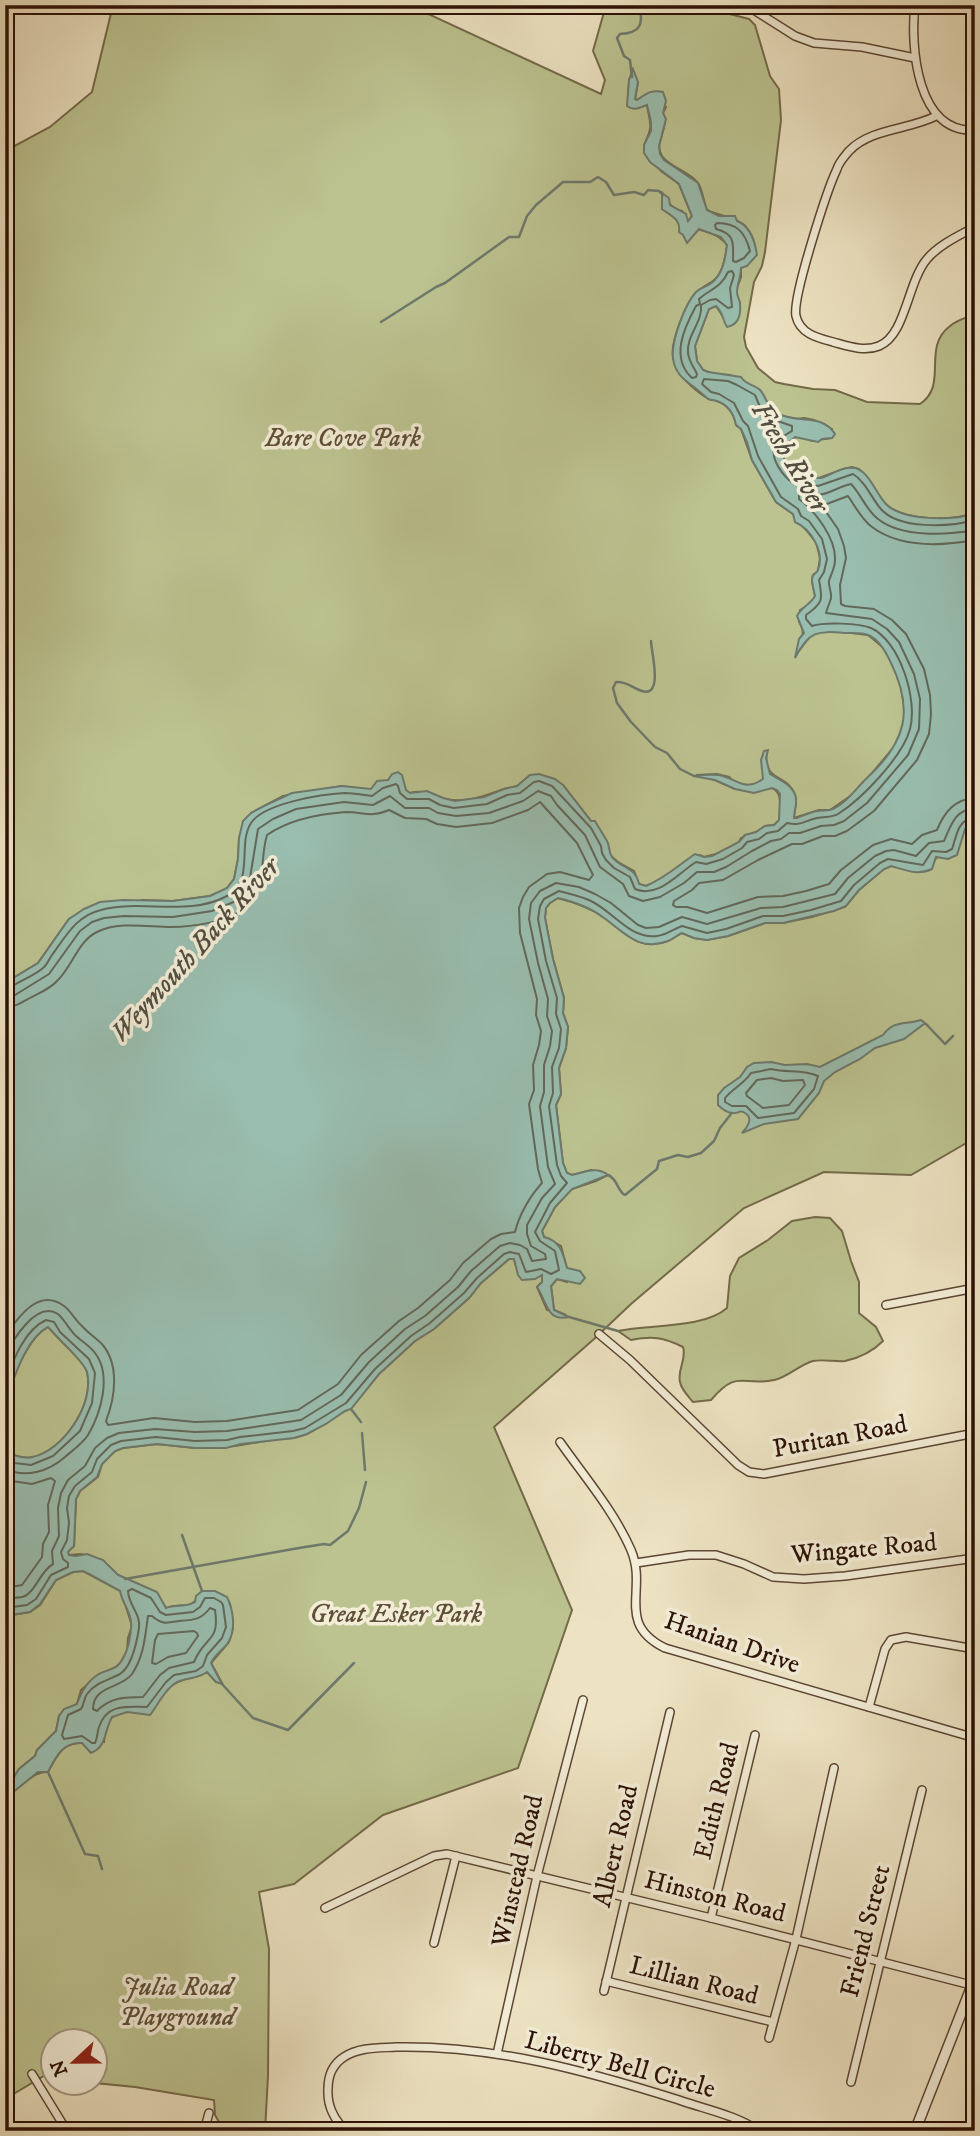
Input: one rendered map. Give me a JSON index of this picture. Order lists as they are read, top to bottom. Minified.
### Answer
{"streets":{"street":["Puritan Road","Wingate Road","Hanian Drive","Edith Road","Albert Road","Winstead Road","Hinston Road","Friend Street","Lillian Road","Liberty Bell Circle"]},"crossings":[["Wingate Road","Hanian Drive"],["Edith Road","Hinston Road"],["Albert Road","Hinston Road"],["Albert Road","Lillian Road"],["Winstead Road","Hinston Road"],["Winstead Road","Liberty Bell Circle"],["Hinston Road","Friend Street"]],"water":["Fresh River","Weymouth Back River"],"parks":["Bare Cove Park","Great Esker Park","Julia Road Playground"],"north":"left"}
